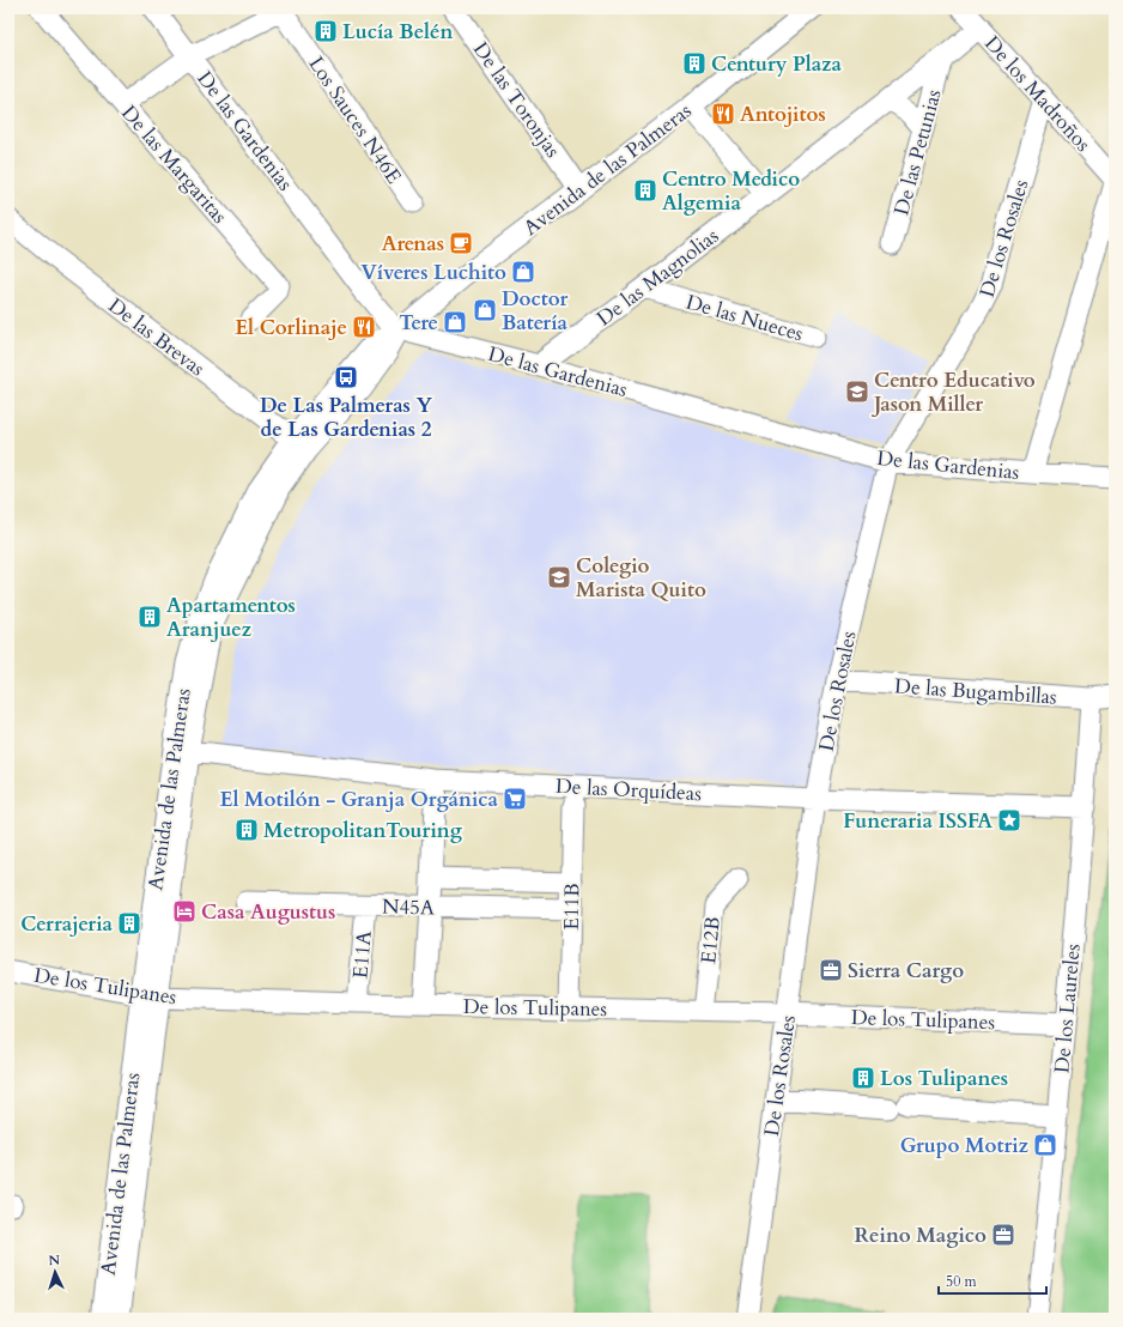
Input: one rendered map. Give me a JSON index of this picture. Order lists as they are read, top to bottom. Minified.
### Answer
{"streets":{"street":["De los Madroños","De las Toronjas","Los Sauces N46E","De las Gardenias","De las Petunias","De las Margaritas","Avenida de las Palmeras","De los Rosales","De las Magnolias","De las Nueces","De las Brevas","De las Bugambillas","De las Orquídeas","N45A","E11B","E12B","E11A","De los Tulipanes","De los Laureles"]},"crossings":[["De los Madroños","De los Rosales"],["De los Madroños","De las Magnolias"],["De las Toronjas","Avenida de las Palmeras"],["De las Gardenias","Avenida de las Palmeras"],["De las Gardenias","De los Rosales"],["De las Gardenias","De las Magnolias"],["De las Petunias","De las Magnolias"],["Avenida de las Palmeras","De las Brevas"],["Avenida de las Palmeras","De las Orquídeas"],["Avenida de las Palmeras","De los Tulipanes"],["De los Rosales","De las Bugambillas"],["De los Rosales","De las Orquídeas"],["De los Rosales","De los Tulipanes"],["De las Magnolias","De las Nueces"],["De las Bugambillas","De los Laureles"],["De las Orquídeas","De los Laureles"],["N45A","E11B"],["N45A","E11A"],["E11B","De los Tulipanes"],["E12B","De los Tulipanes"],["E11A","De los Tulipanes"],["De los Tulipanes","De los Laureles"]],"places":{"building":["Lucía Belén","Century Plaza","Centro Medico Algemia","Apartamentos Aranjuez","MetropolitanTouring","Cerrajeria","Los Tulipanes"],"restaurant":["Antojitos","El Corlinaje"],"cafe":["Arenas"],"shop":["Víveres Luchito","Doctor Batería","Tere","Grupo Motriz"],"bus stop":["De Las Palmeras Y de Las Gardenias 2"],"school or university":["Centro Educativo Jason Miller","Colegio Marista Quito"],"supermarket":["El Motilón - Granja Orgánica"],"place":["Funeraria ISSFA"],"hotel":["Casa Augustus"],"office":["Sierra Cargo","Reino Magico"]},"scale_bar":"50 m","north":"top"}
